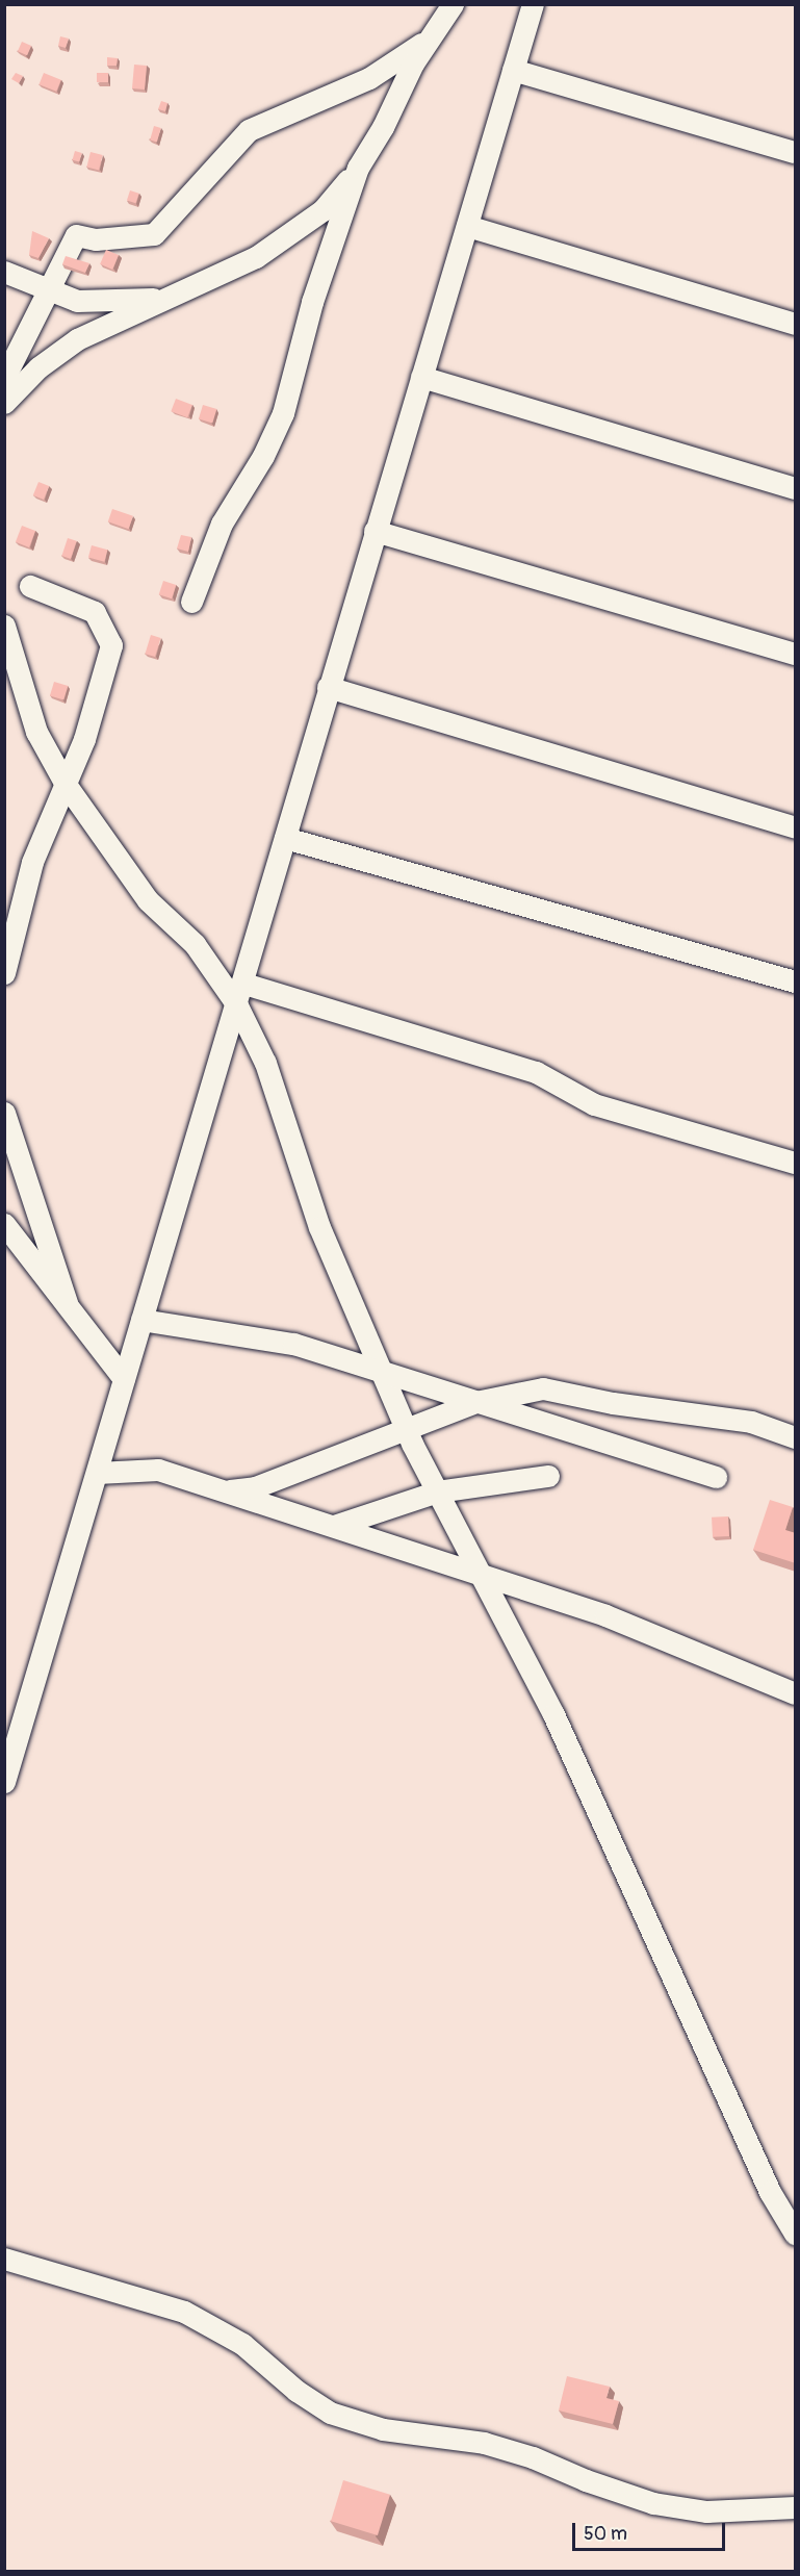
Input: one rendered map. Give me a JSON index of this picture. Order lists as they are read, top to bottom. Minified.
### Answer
{"scale_bar":"50 m"}
